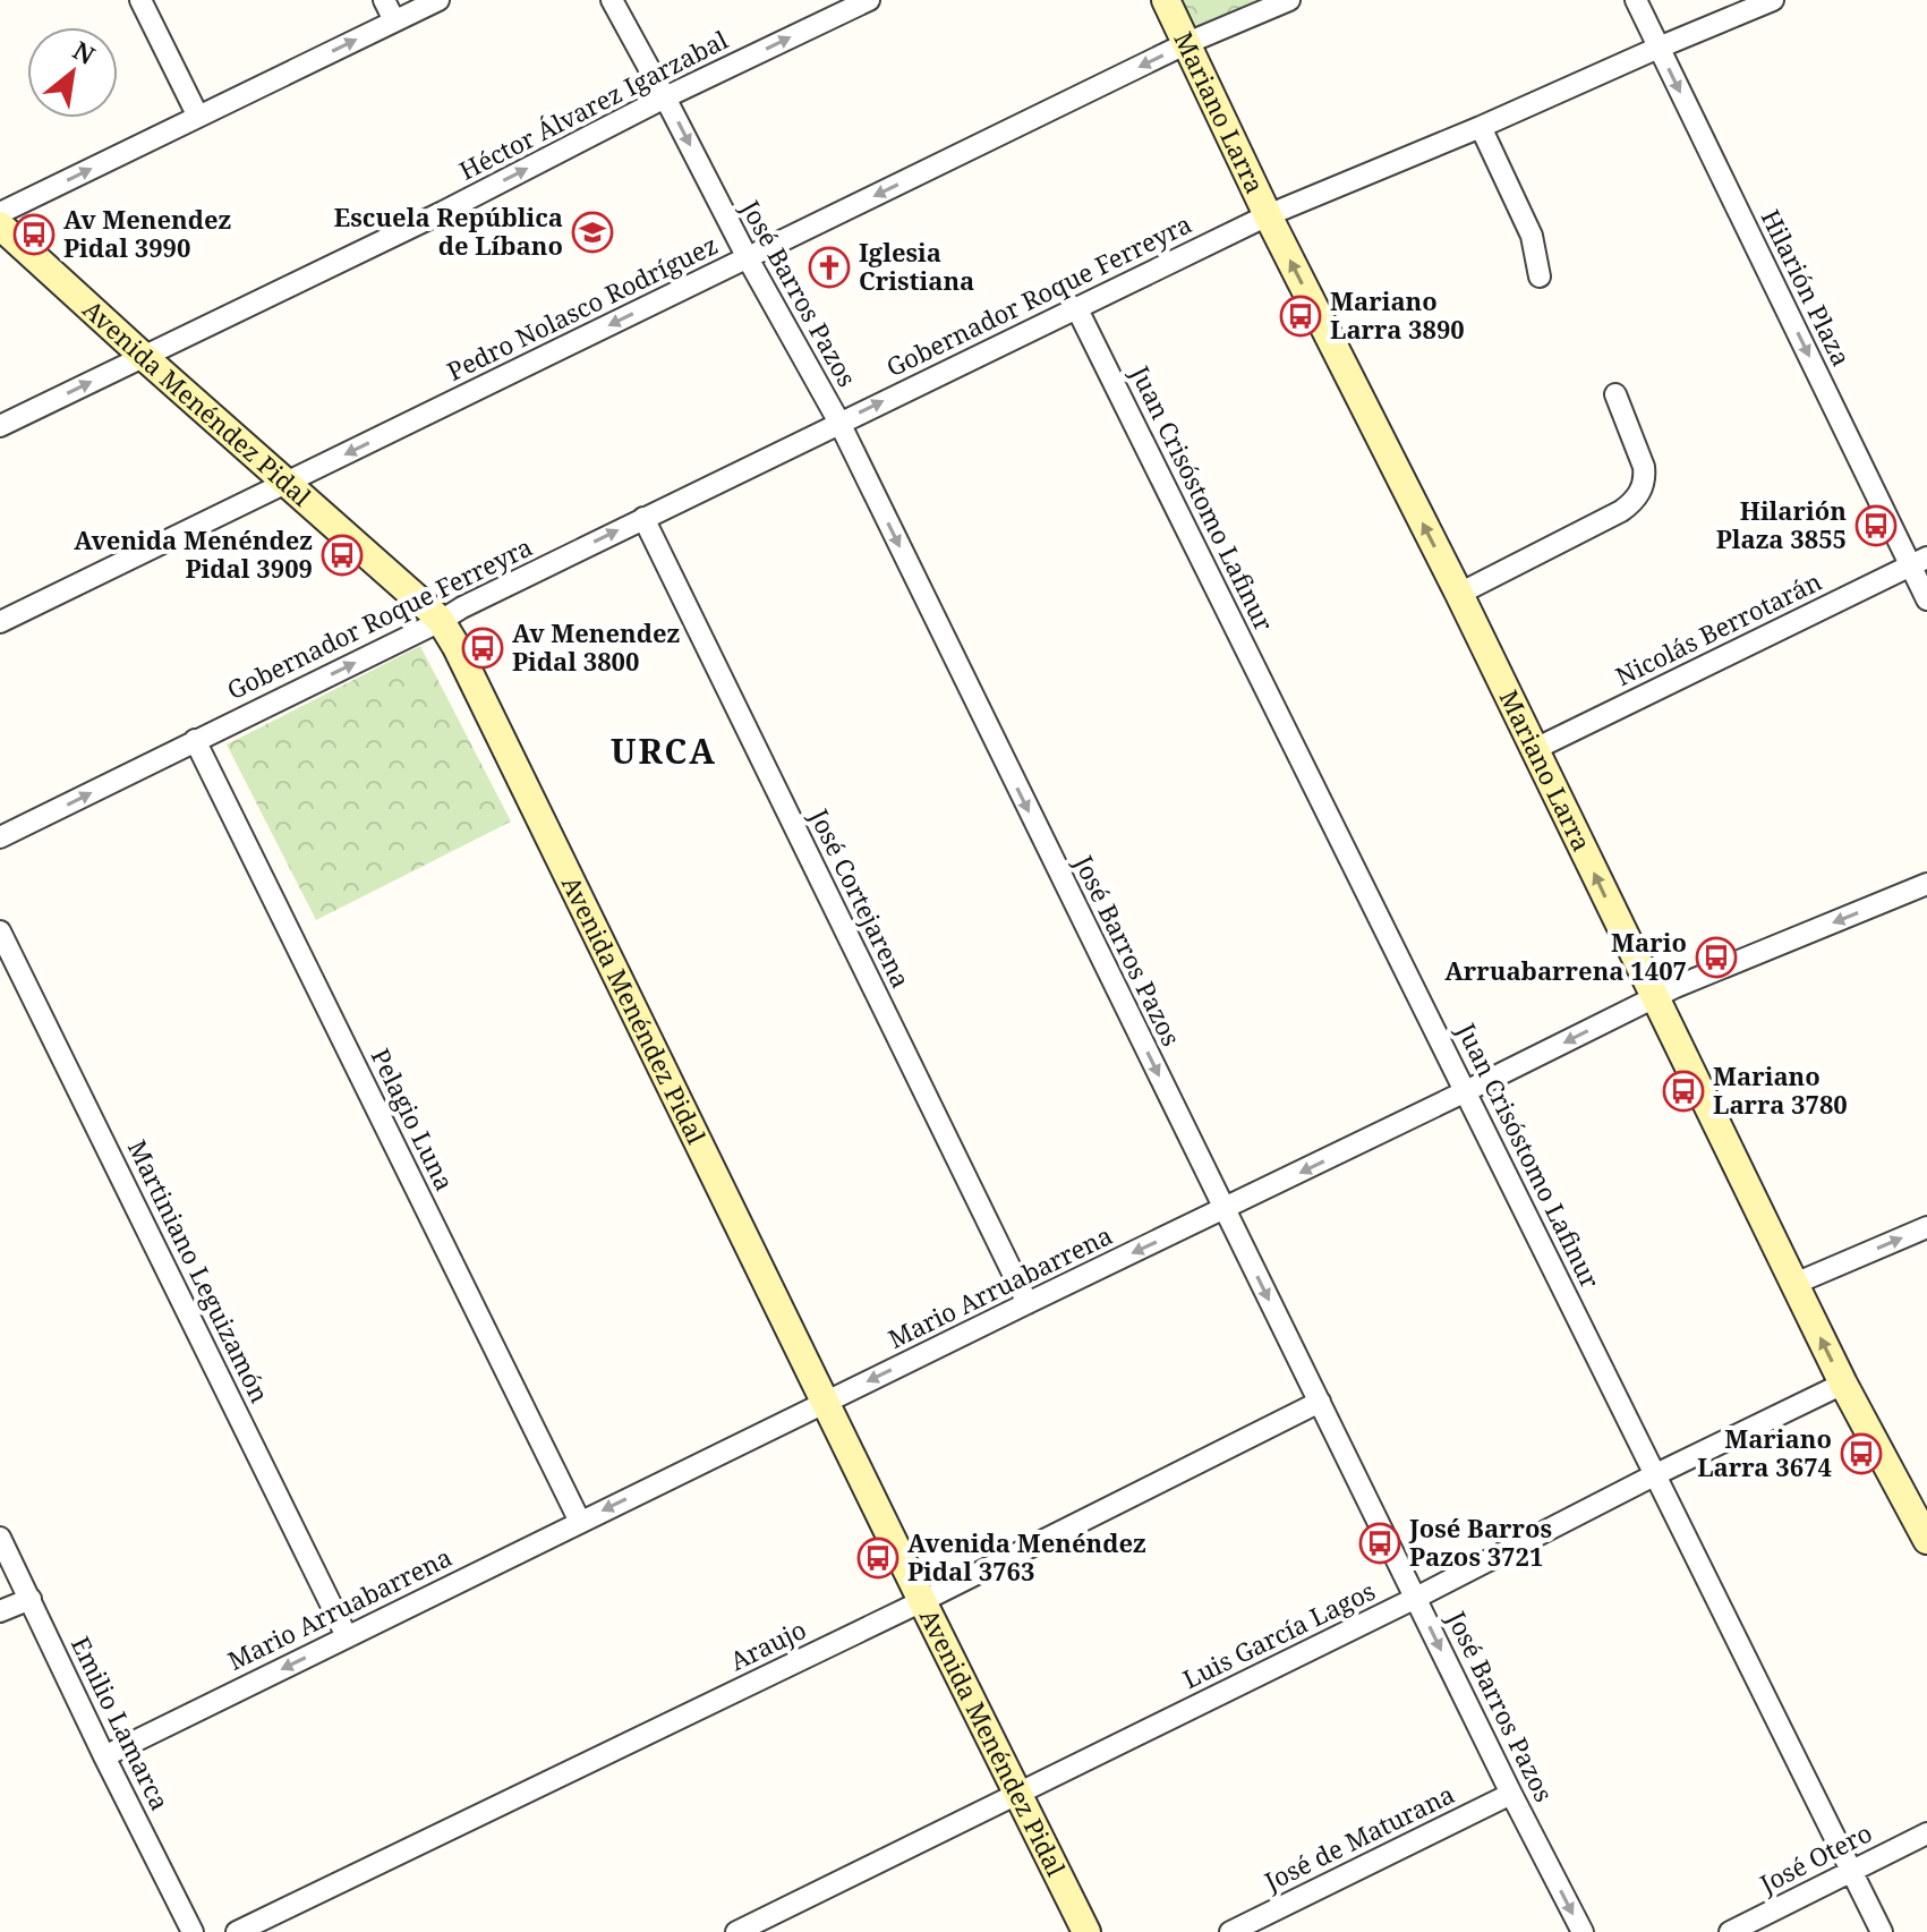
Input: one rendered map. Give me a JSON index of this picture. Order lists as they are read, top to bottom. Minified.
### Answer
{"streets":{"main road":["Mariano Larra","Avenida Menéndez Pidal"],"street":["Héctor Álvarez Igarzabal","Hilarión Plaza","José Barros Pazos","Gobernador Roque Ferreyra","Pedro Nolasco Rodríguez","Juan Crisóstomo Lafinur","Nicolás Berrotarán","José Cortejarena","Pelagio Luna","Martiniano Leguizamón","Mario Arruabarrena","Luis García Lagos","Araujo","Emilio Lamarca","José de Maturana","José Otero"]},"crossings":[["Héctor Álvarez Igarzabal","José Barros Pazos"],["Héctor Álvarez Igarzabal","Avenida Menéndez Pidal"],["Mariano Larra","Gobernador Roque Ferreyra"],["Mariano Larra","Pedro Nolasco Rodríguez"],["Mariano Larra","Nicolás Berrotarán"],["Mariano Larra","Mario Arruabarrena"],["Mariano Larra","Luis García Lagos"],["Hilarión Plaza","Gobernador Roque Ferreyra"],["Hilarión Plaza","Nicolás Berrotarán"],["José Barros Pazos","Gobernador Roque Ferreyra"],["José Barros Pazos","Pedro Nolasco Rodríguez"],["José Barros Pazos","Mario Arruabarrena"],["José Barros Pazos","Luis García Lagos"],["José Barros Pazos","Araujo"],["José Barros Pazos","José de Maturana"],["Gobernador Roque Ferreyra","Avenida Menéndez Pidal"],["Gobernador Roque Ferreyra","Juan Crisóstomo Lafinur"],["Gobernador Roque Ferreyra","José Cortejarena"],["Gobernador Roque Ferreyra","Pelagio Luna"],["Pedro Nolasco Rodríguez","Avenida Menéndez Pidal"],["Avenida Menéndez Pidal","Mario Arruabarrena"],["Avenida Menéndez Pidal","Luis García Lagos"],["Avenida Menéndez Pidal","Araujo"],["Juan Crisóstomo Lafinur","Mario Arruabarrena"],["Juan Crisóstomo Lafinur","Luis García Lagos"],["Juan Crisóstomo Lafinur","José Otero"],["José Cortejarena","Mario Arruabarrena"],["Pelagio Luna","Mario Arruabarrena"],["Martiniano Leguizamón","Mario Arruabarrena"],["Mario Arruabarrena","Emilio Lamarca"]],"one_way":["Héctor Álvarez Igarzabal","Mariano Larra","Hilarión Plaza","José Barros Pazos","Gobernador Roque Ferreyra","Pedro Nolasco Rodríguez","Mario Arruabarrena"],"districts":["URCA"],"places":{"school or university":["Escuela República de Líbano"],"bus stop":["Av Menendez Pidal 3990","Mariano Larra 3890","Hilarión Plaza 3855","Avenida Menéndez Pidal 3909","Av Menendez Pidal 3800","Mario Arruabarrena 1407","Mariano Larra 3780","Mariano Larra 3674","José Barros Pazos 3721","Avenida Menéndez Pidal 3763"],"church":["Iglesia Cristiana"]},"north":"top right"}
